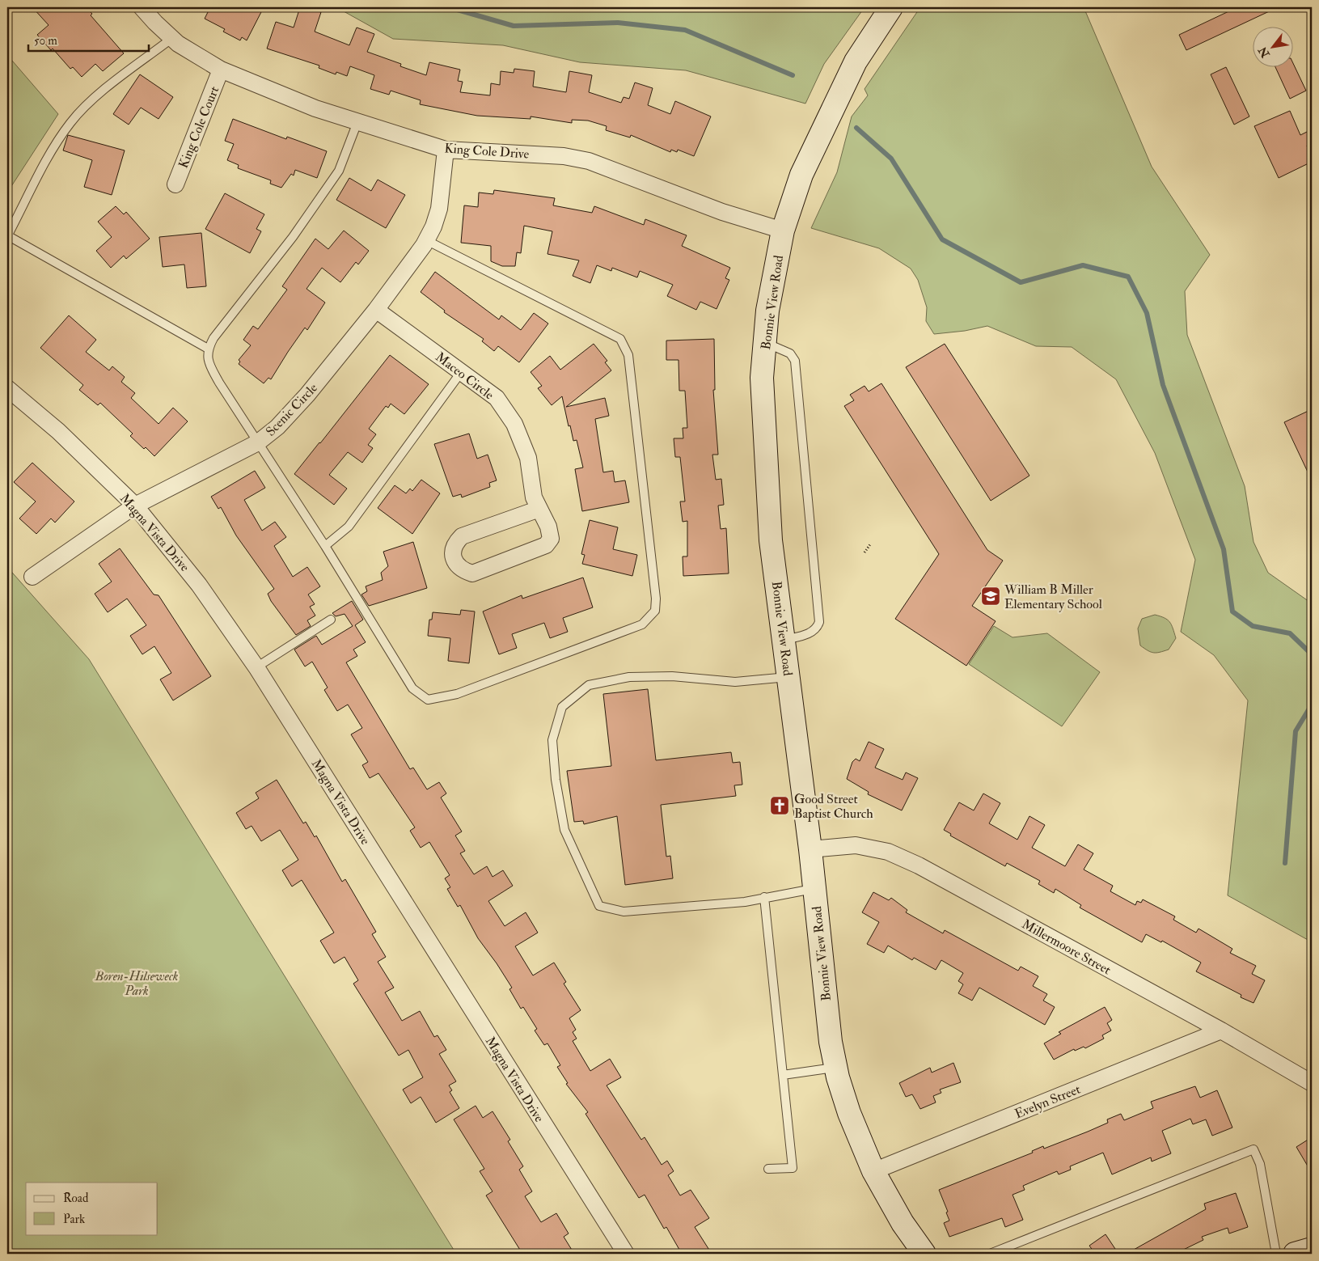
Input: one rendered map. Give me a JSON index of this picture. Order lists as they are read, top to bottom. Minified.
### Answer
{"streets":{"street":["King Cole Court","King Cole Drive","Bonnie View Road","Maceo Circle","Scenic Circle","Magna Vista Drive","Millermoore Street","Evelyn Street"]},"crossings":[["King Cole Court","King Cole Drive"],["King Cole Drive","Bonnie View Road"],["King Cole Drive","Scenic Circle"],["Bonnie View Road","Millermoore Street"],["Bonnie View Road","Evelyn Street"],["Maceo Circle","Scenic Circle"],["Scenic Circle","Magna Vista Drive"],["Millermoore Street","Evelyn Street"]],"parks":["Boren-Hilseweck Park"],"places":{"school or university":["William B Miller Elementary School"],"church":["Good Street Baptist Church"]},"legend":["Road","Park"],"scale_bar":"50 m","north":"bottom left"}
